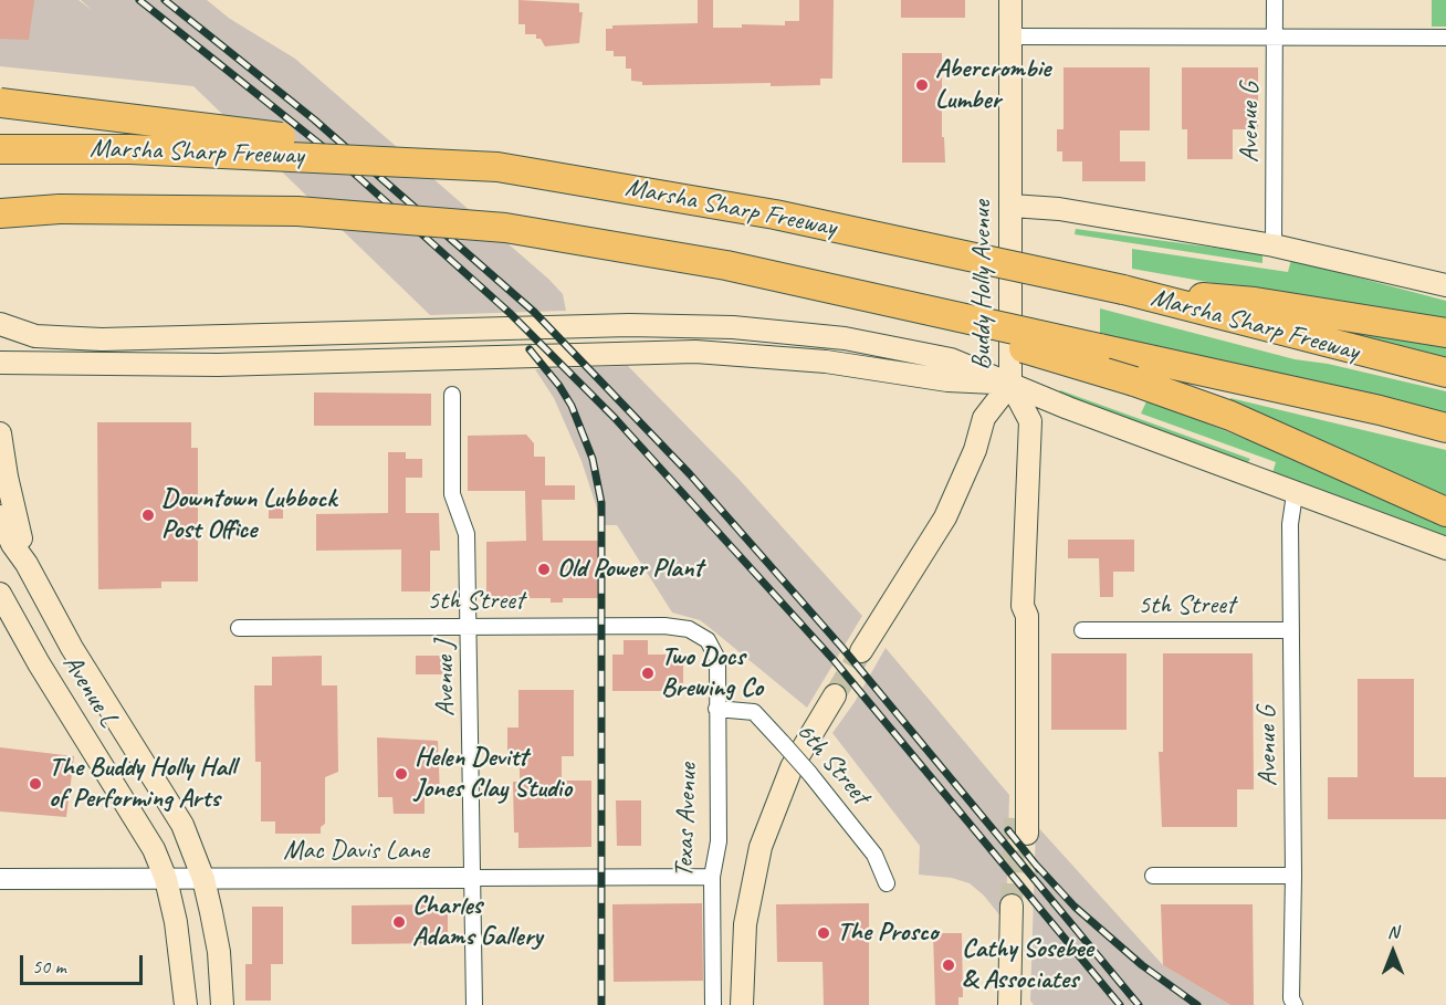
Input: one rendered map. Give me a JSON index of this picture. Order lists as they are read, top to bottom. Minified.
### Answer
{"streets":{"highway":["Marsha Sharp Freeway"],"main road":["Buddy Holly Avenue","Avenue L"],"street":["Avenue G","5th Street","Avenue J","6th Street","Texas Avenue","Mac Davis Lane"]},"crossings":[["Avenue G","5th Street"],["5th Street","Avenue J"],["5th Street","Texas Avenue"],["Avenue J","Mac Davis Lane"],["Avenue L","Mac Davis Lane"],["6th Street","Texas Avenue"],["Texas Avenue","Mac Davis Lane"]],"places":["Abercrombie Lumber","Downtown Lubbock Post Office","Old Power Plant","Two Docs Brewing Co","Helen Devitt Jones Clay Studio","The Buddy Holly Hall of Performing Arts","Charles Adams Gallery","The Prosco","Cathy Sosebee & Associates"],"scale_bar":"50 m","north":"top"}
